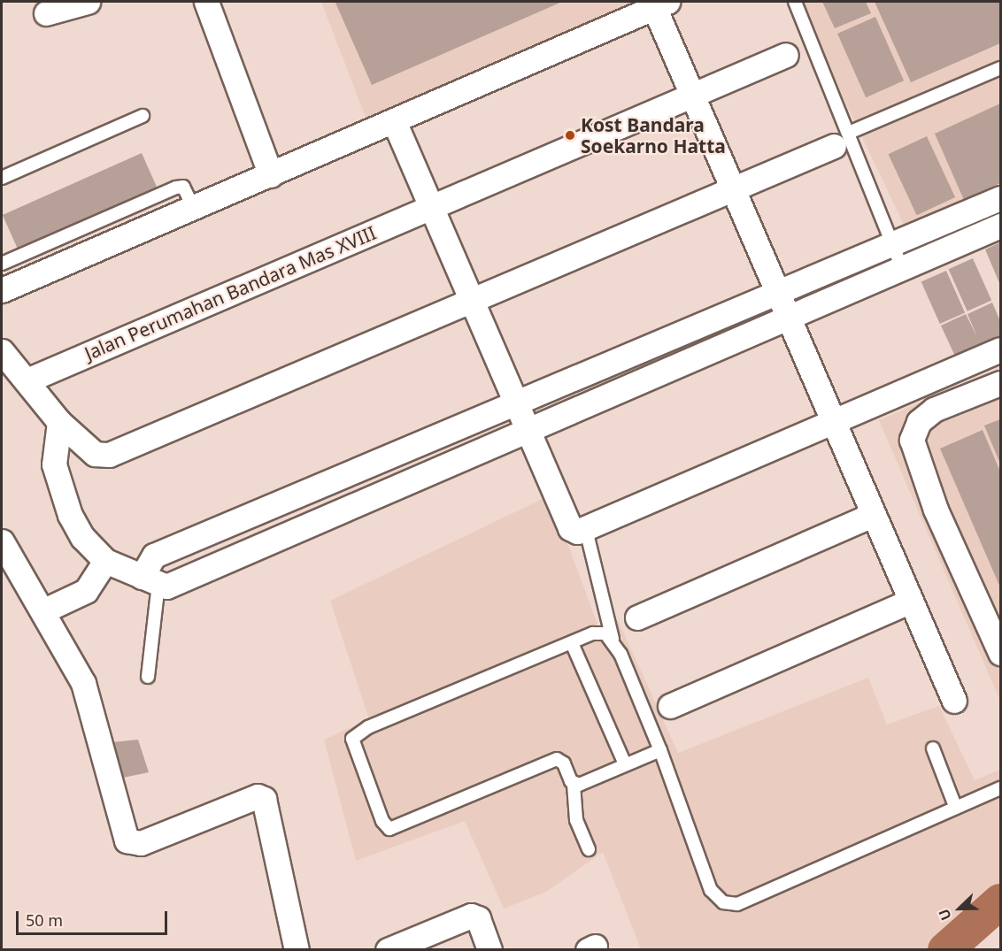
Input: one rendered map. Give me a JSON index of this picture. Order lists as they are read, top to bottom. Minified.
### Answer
{"streets":{"street":["Jalan Perumahan Bandara Mas XVIII"]},"places":["Kost Bandara Soekarno Hatta"],"scale_bar":"50 m","north":"bottom left"}
